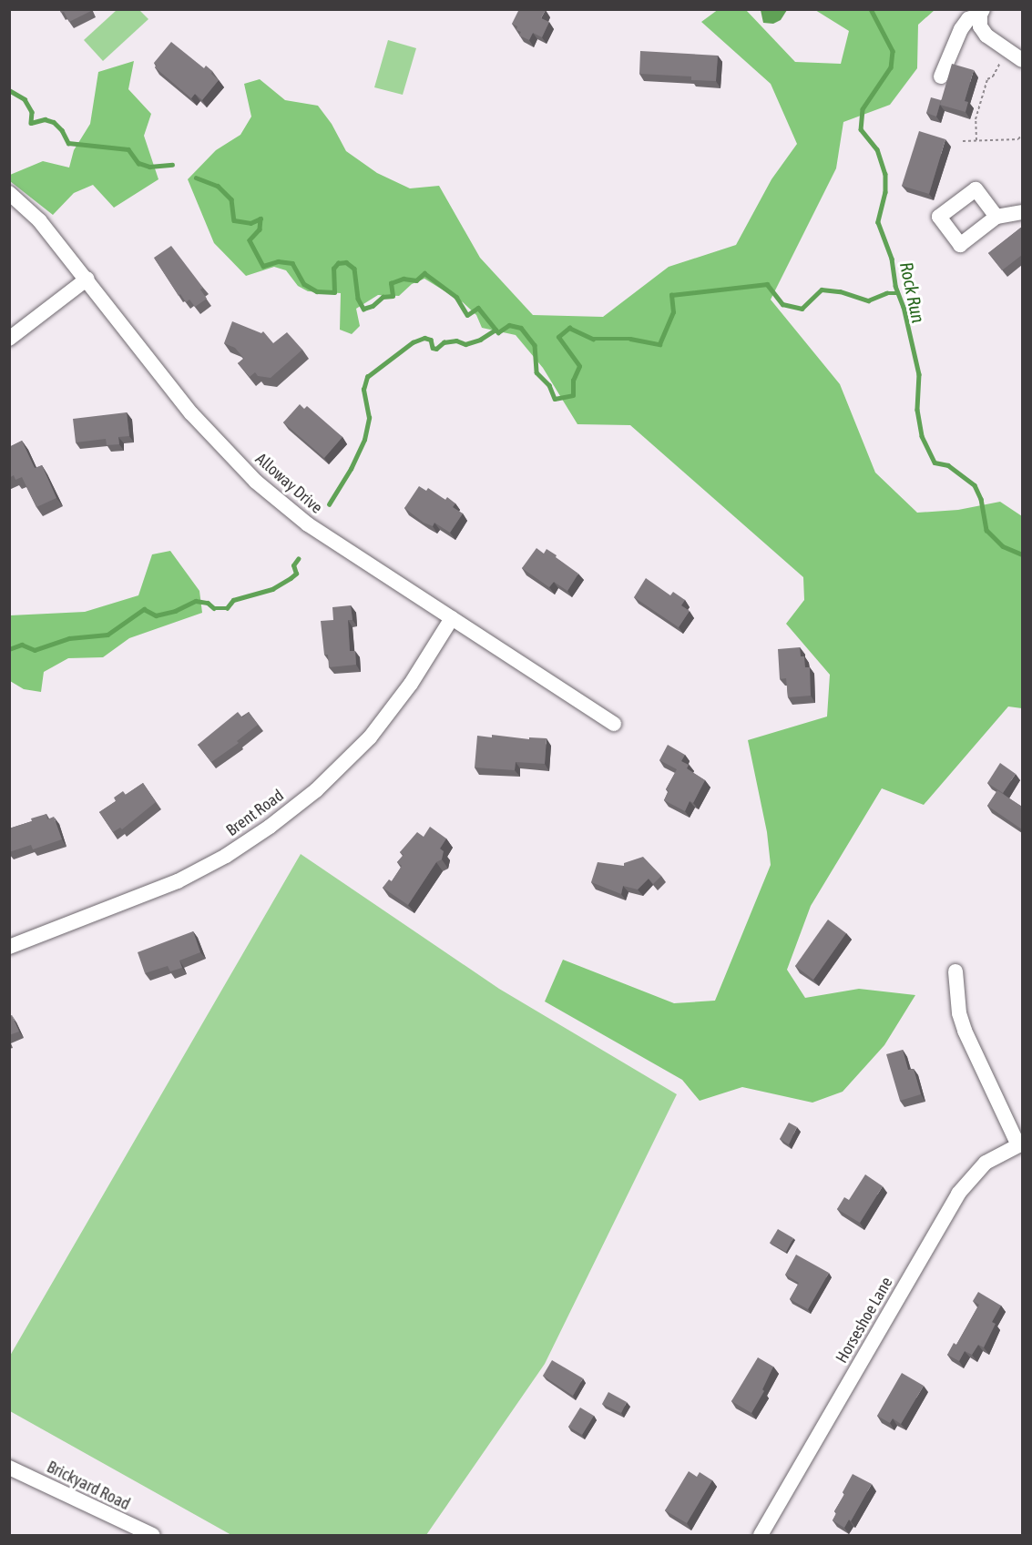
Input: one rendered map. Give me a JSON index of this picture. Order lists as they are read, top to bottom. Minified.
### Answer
{"streets":{"street":["Alloway Drive","Brent Road","Horseshoe Lane","Brickyard Road"]},"crossings":[["Alloway Drive","Brent Road"]],"water":["Rock Run"]}
